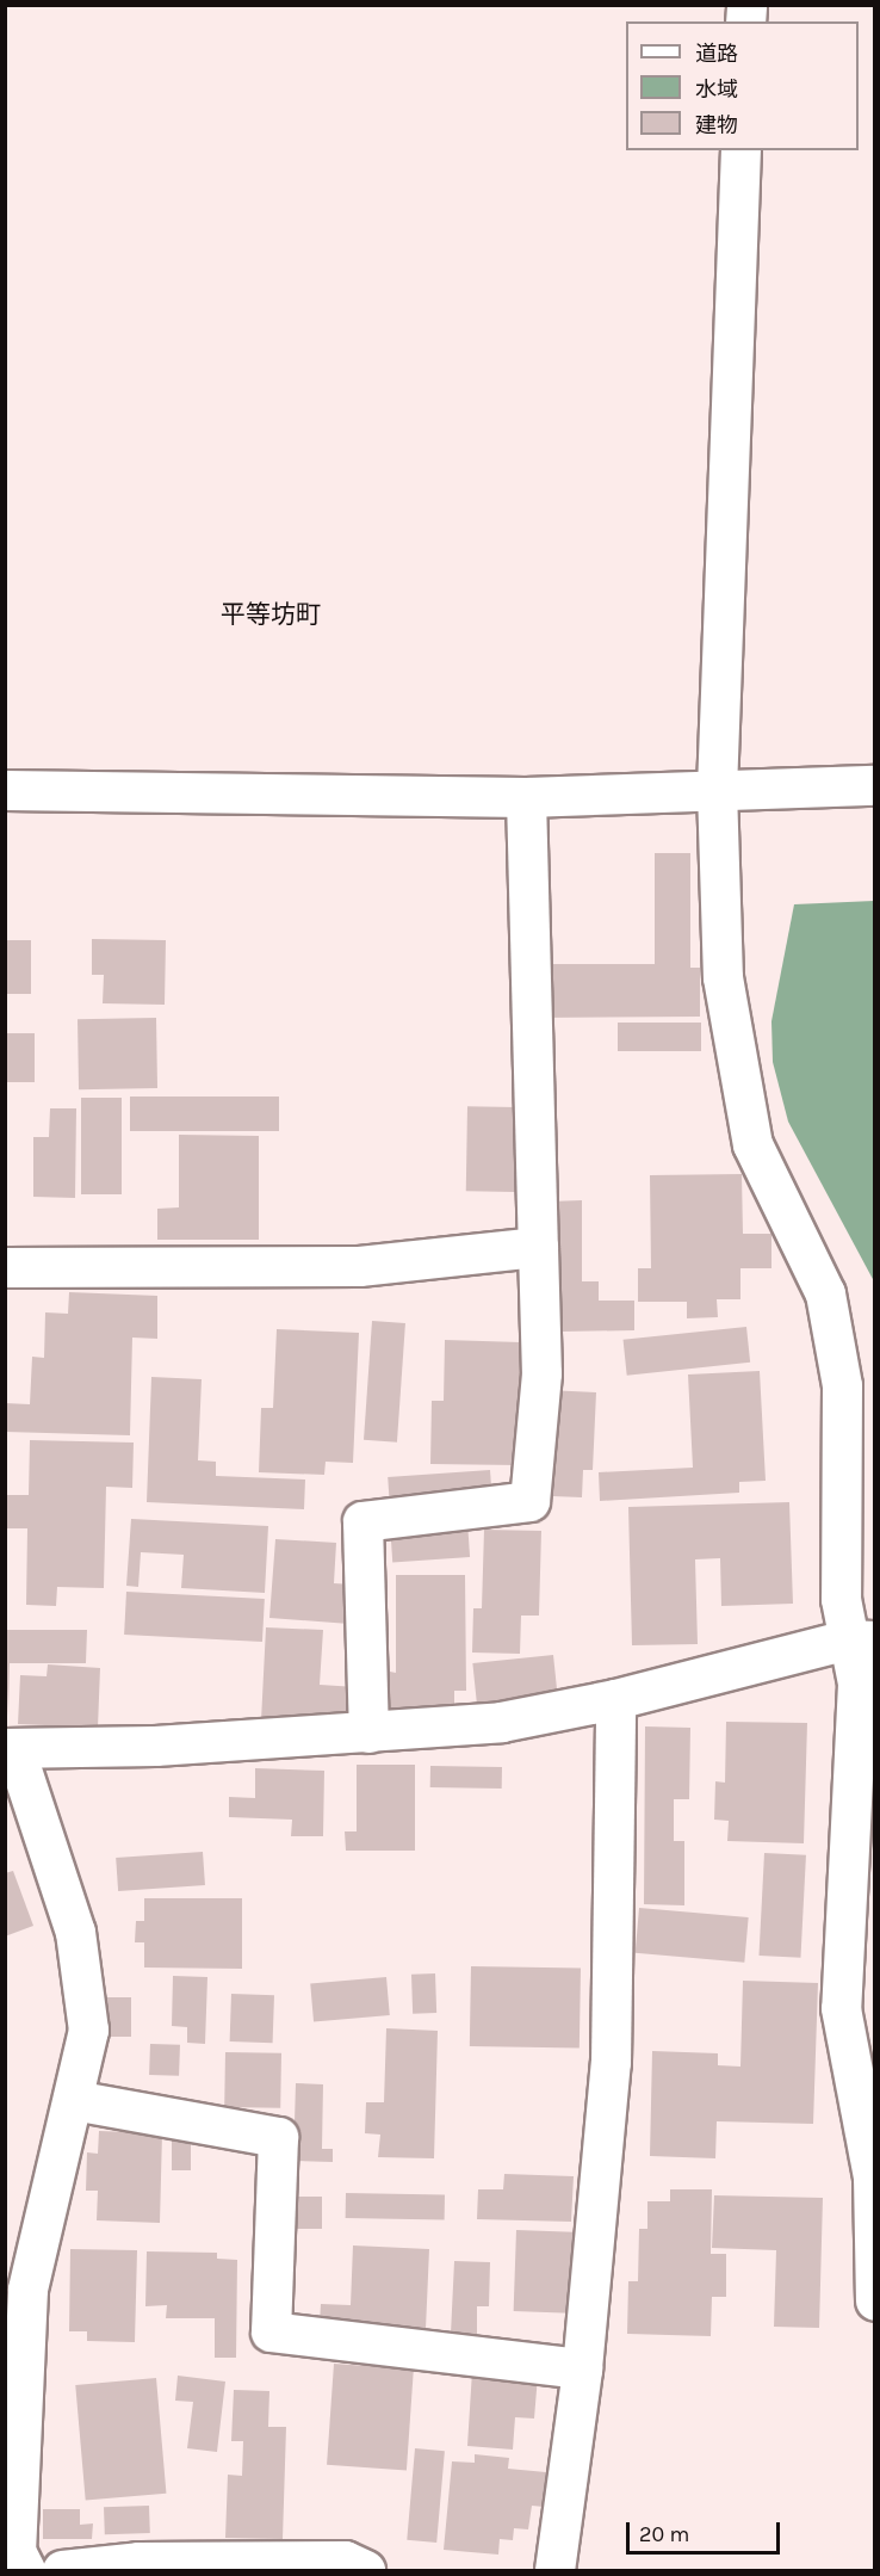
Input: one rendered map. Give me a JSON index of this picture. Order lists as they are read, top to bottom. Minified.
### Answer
{"districts":["平等坊町"],"legend":["道路","水域","建物"],"scale_bar":"20 m"}
